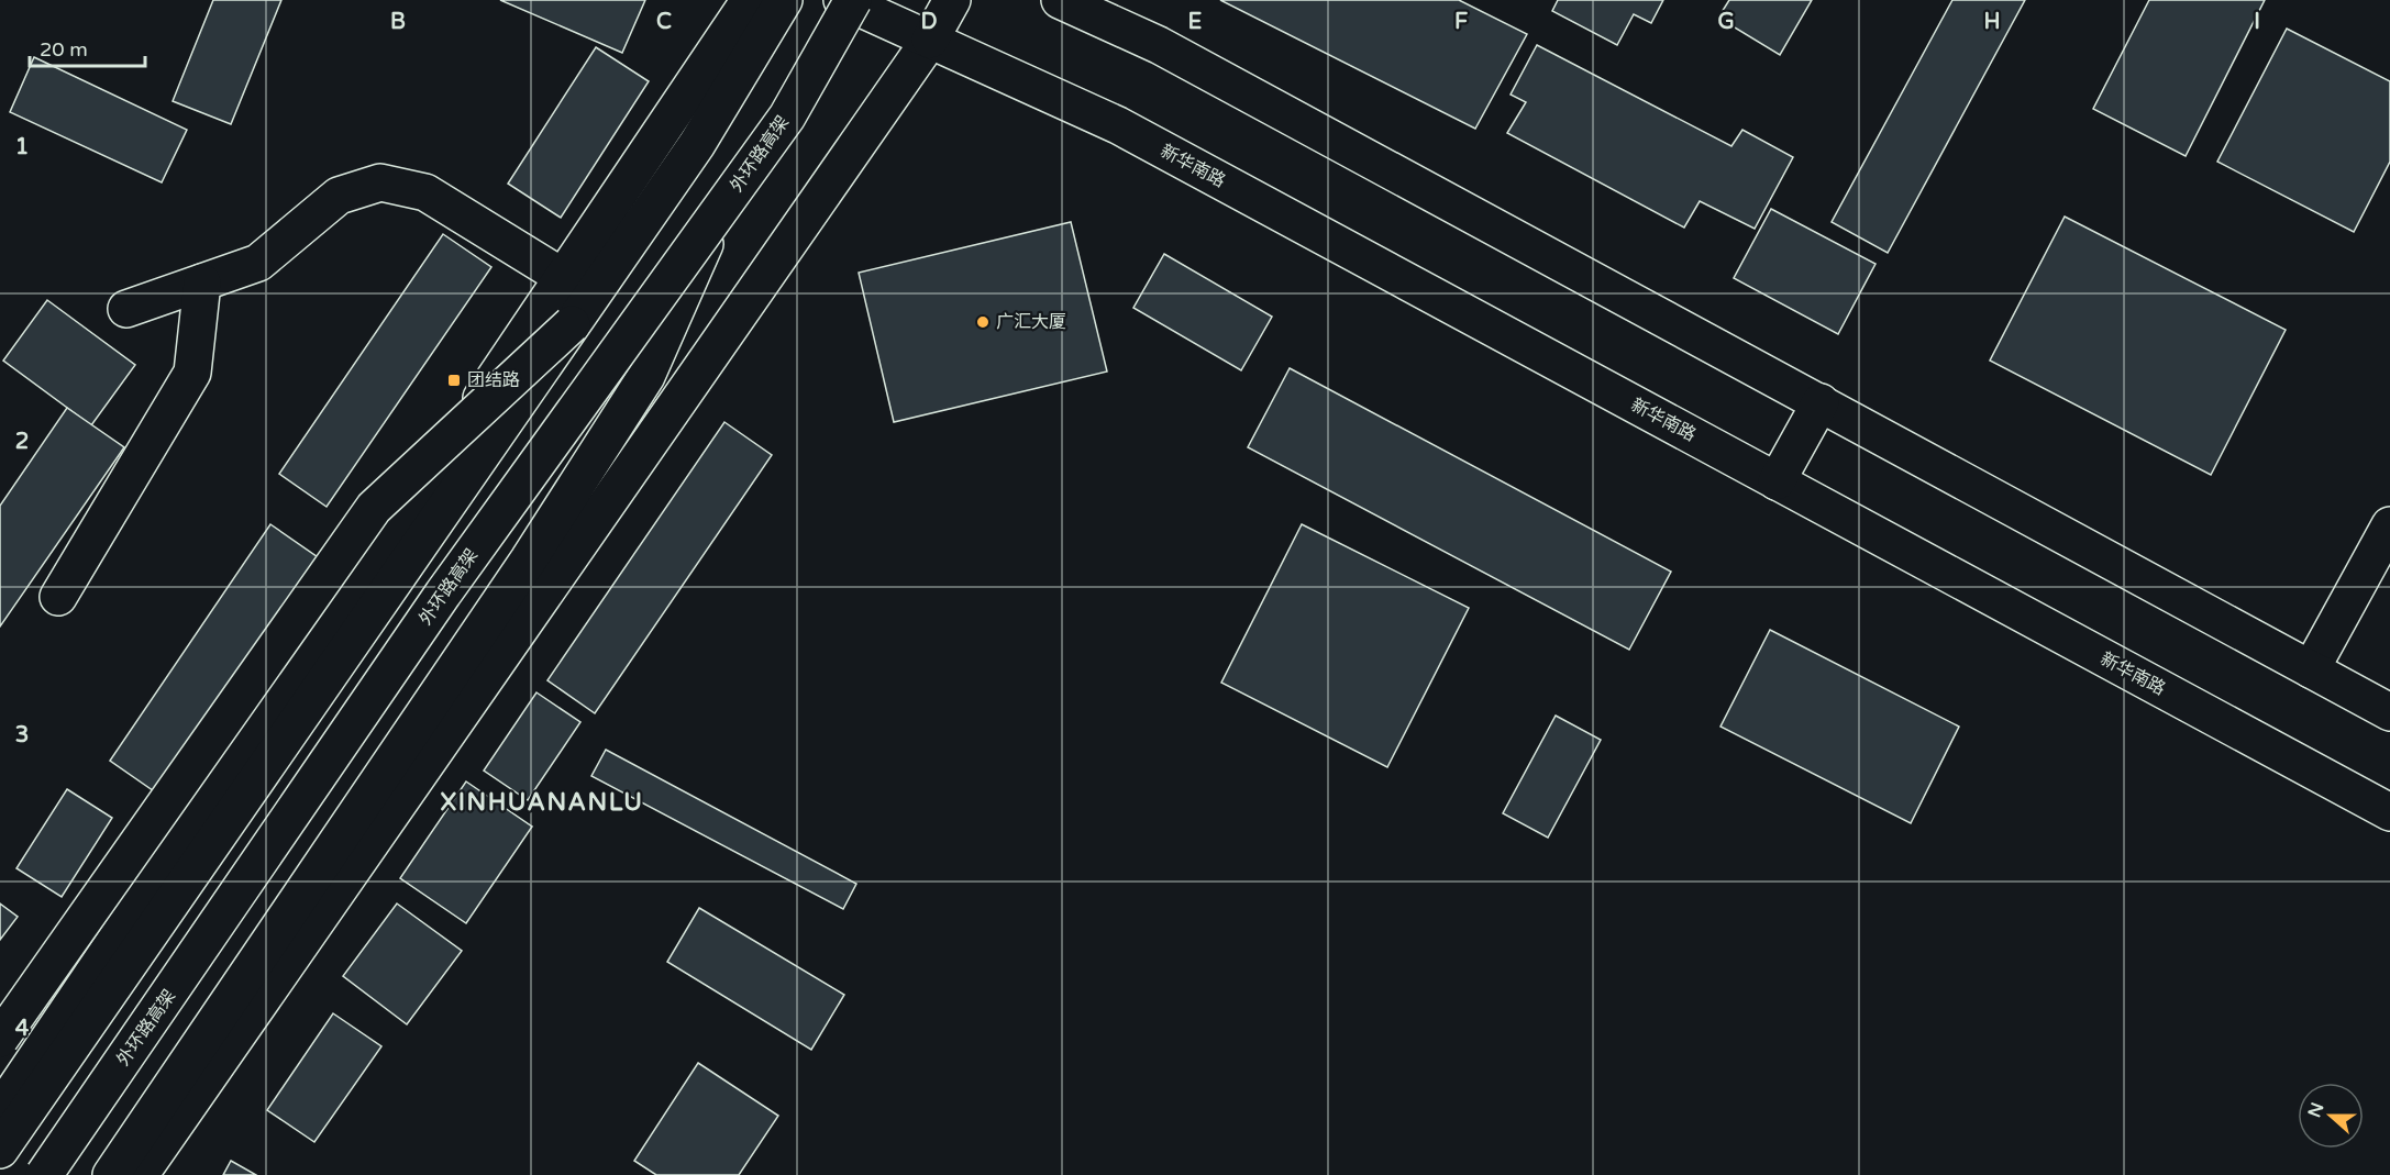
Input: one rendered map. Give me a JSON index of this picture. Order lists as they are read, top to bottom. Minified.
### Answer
{"streets":{"main road":["外环路高架","新华南路"]},"districts":["XINHUANANLU"],"places":{"other":["广汇大厦"],"transit":["团结路"]},"scale_bar":"20 m","north":"left","grid":{"columns":["B","C","D","E","F","G","H","I"],"rows":["1","2","3","4"]}}
